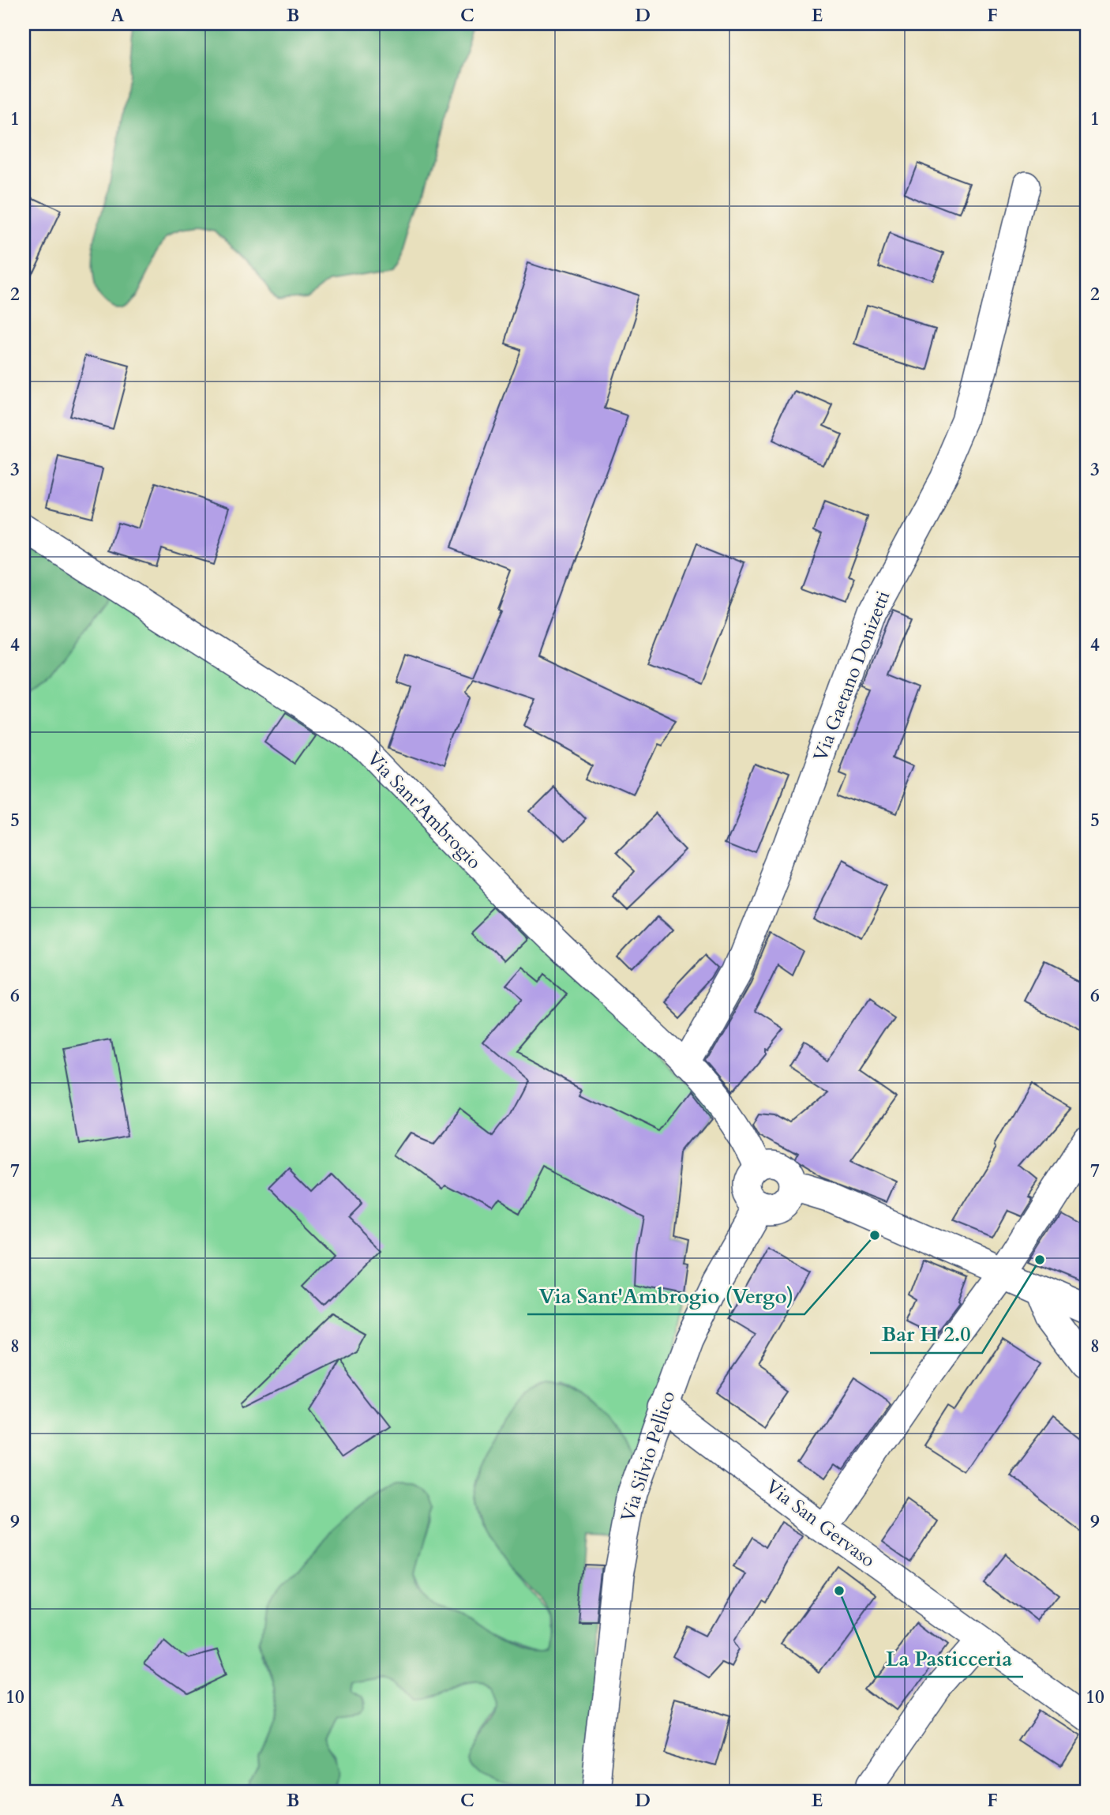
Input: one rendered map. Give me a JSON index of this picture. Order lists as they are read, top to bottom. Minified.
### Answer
{"streets":{"street":["Via Gaetano Donizetti","Via Sant'Ambrogio","Via Silvio Pellico","Via San Gervaso"]},"crossings":[["Via Gaetano Donizetti","Via Sant'Ambrogio"],["Via Sant'Ambrogio","Via Silvio Pellico"],["Via Silvio Pellico","Via San Gervaso"]],"places":["Via Sant'Ambrogio (Vergo)","Bar H 2.0","La Pasticceria"],"grid":{"columns":["A","B","C","D","E","F"],"rows":["1","2","3","4","5","6","7","8","9","10"]}}
